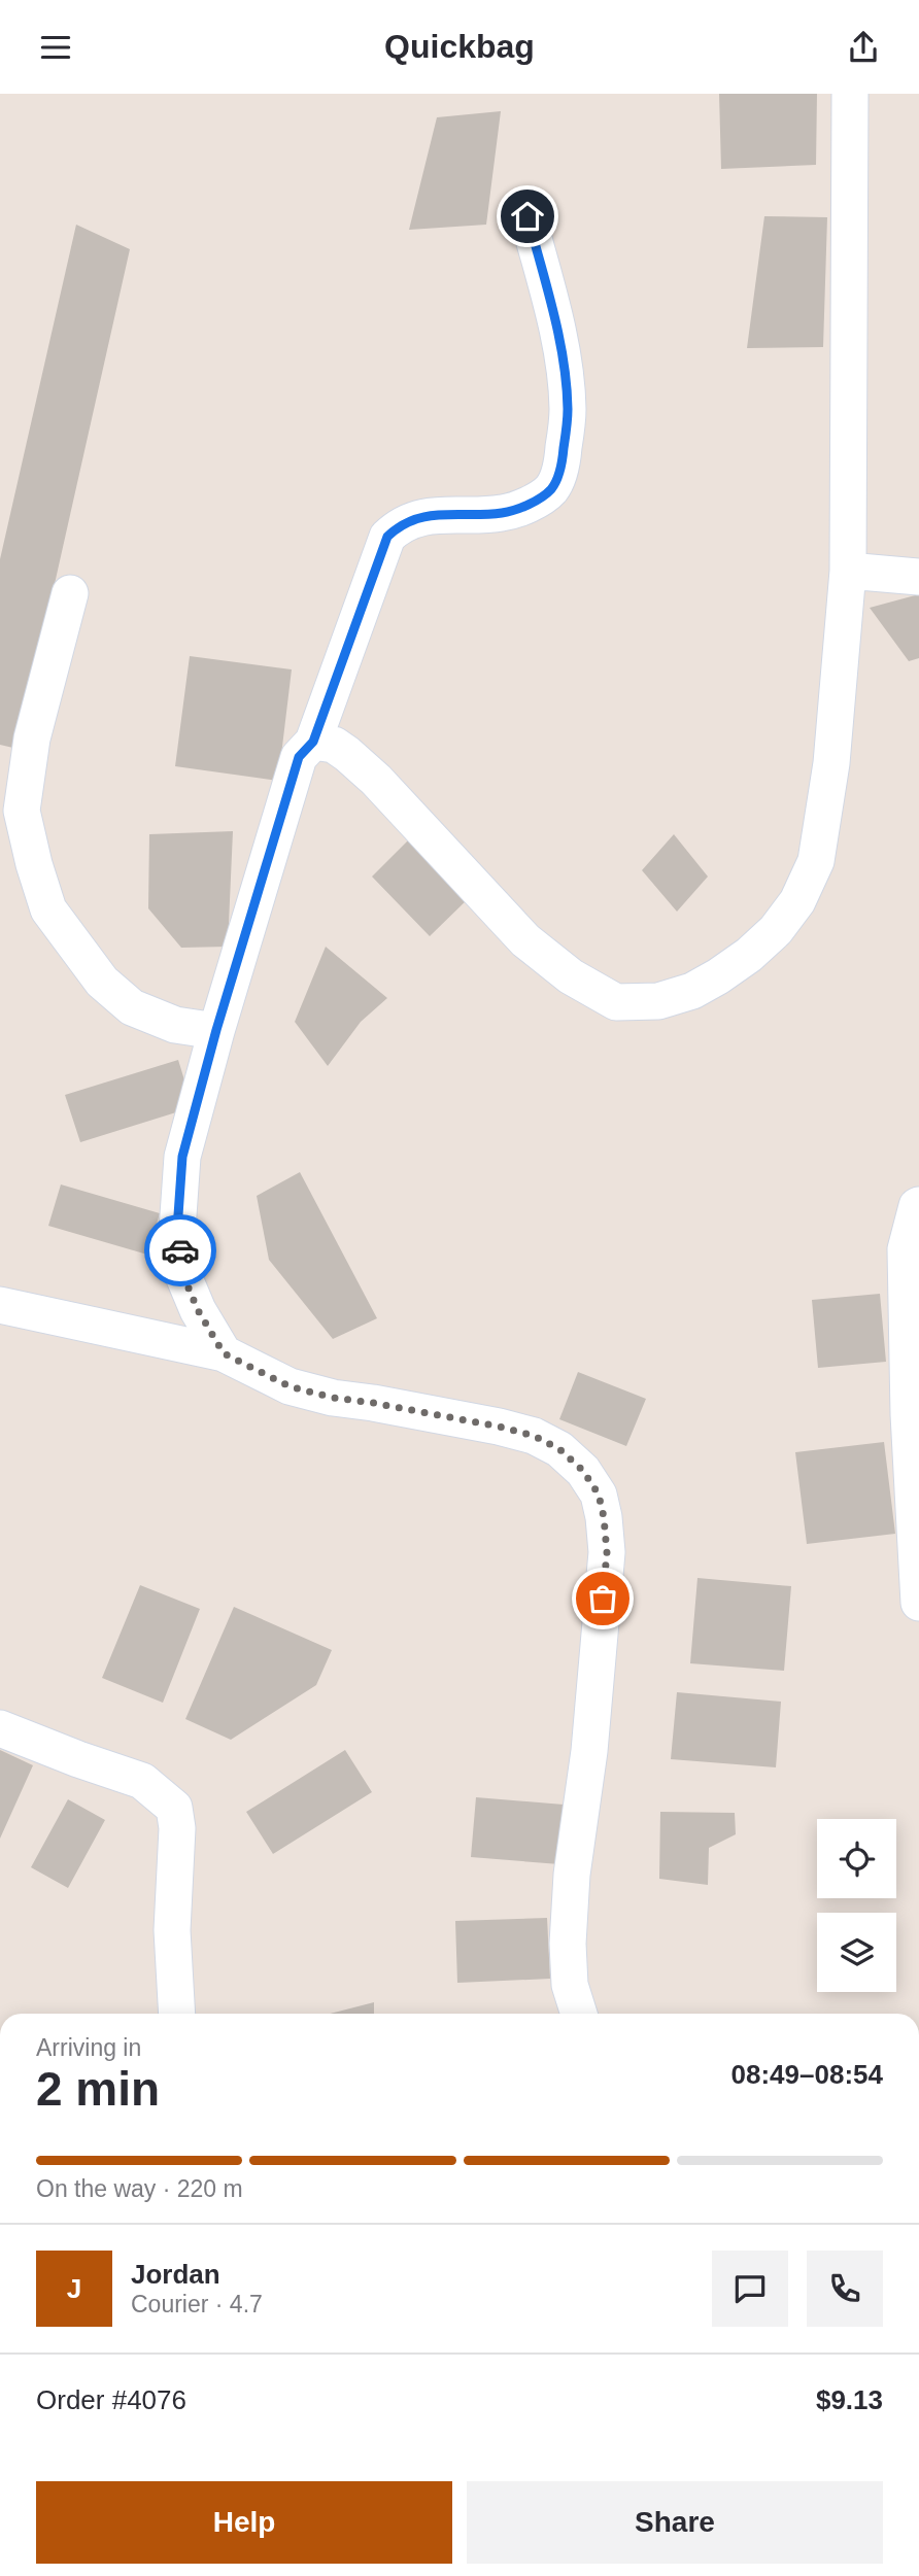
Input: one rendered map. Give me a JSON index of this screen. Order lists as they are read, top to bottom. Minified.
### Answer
{"page":{"header":"Quickbag","heading":["2 min","Arriving in","08:49–08:54"],"panel":["Jordan","Courier · 4.7","Order #4076","$9.13"],"bar":"On the way · 220 m","round":"J","buttons":["Help","Share"]}}
